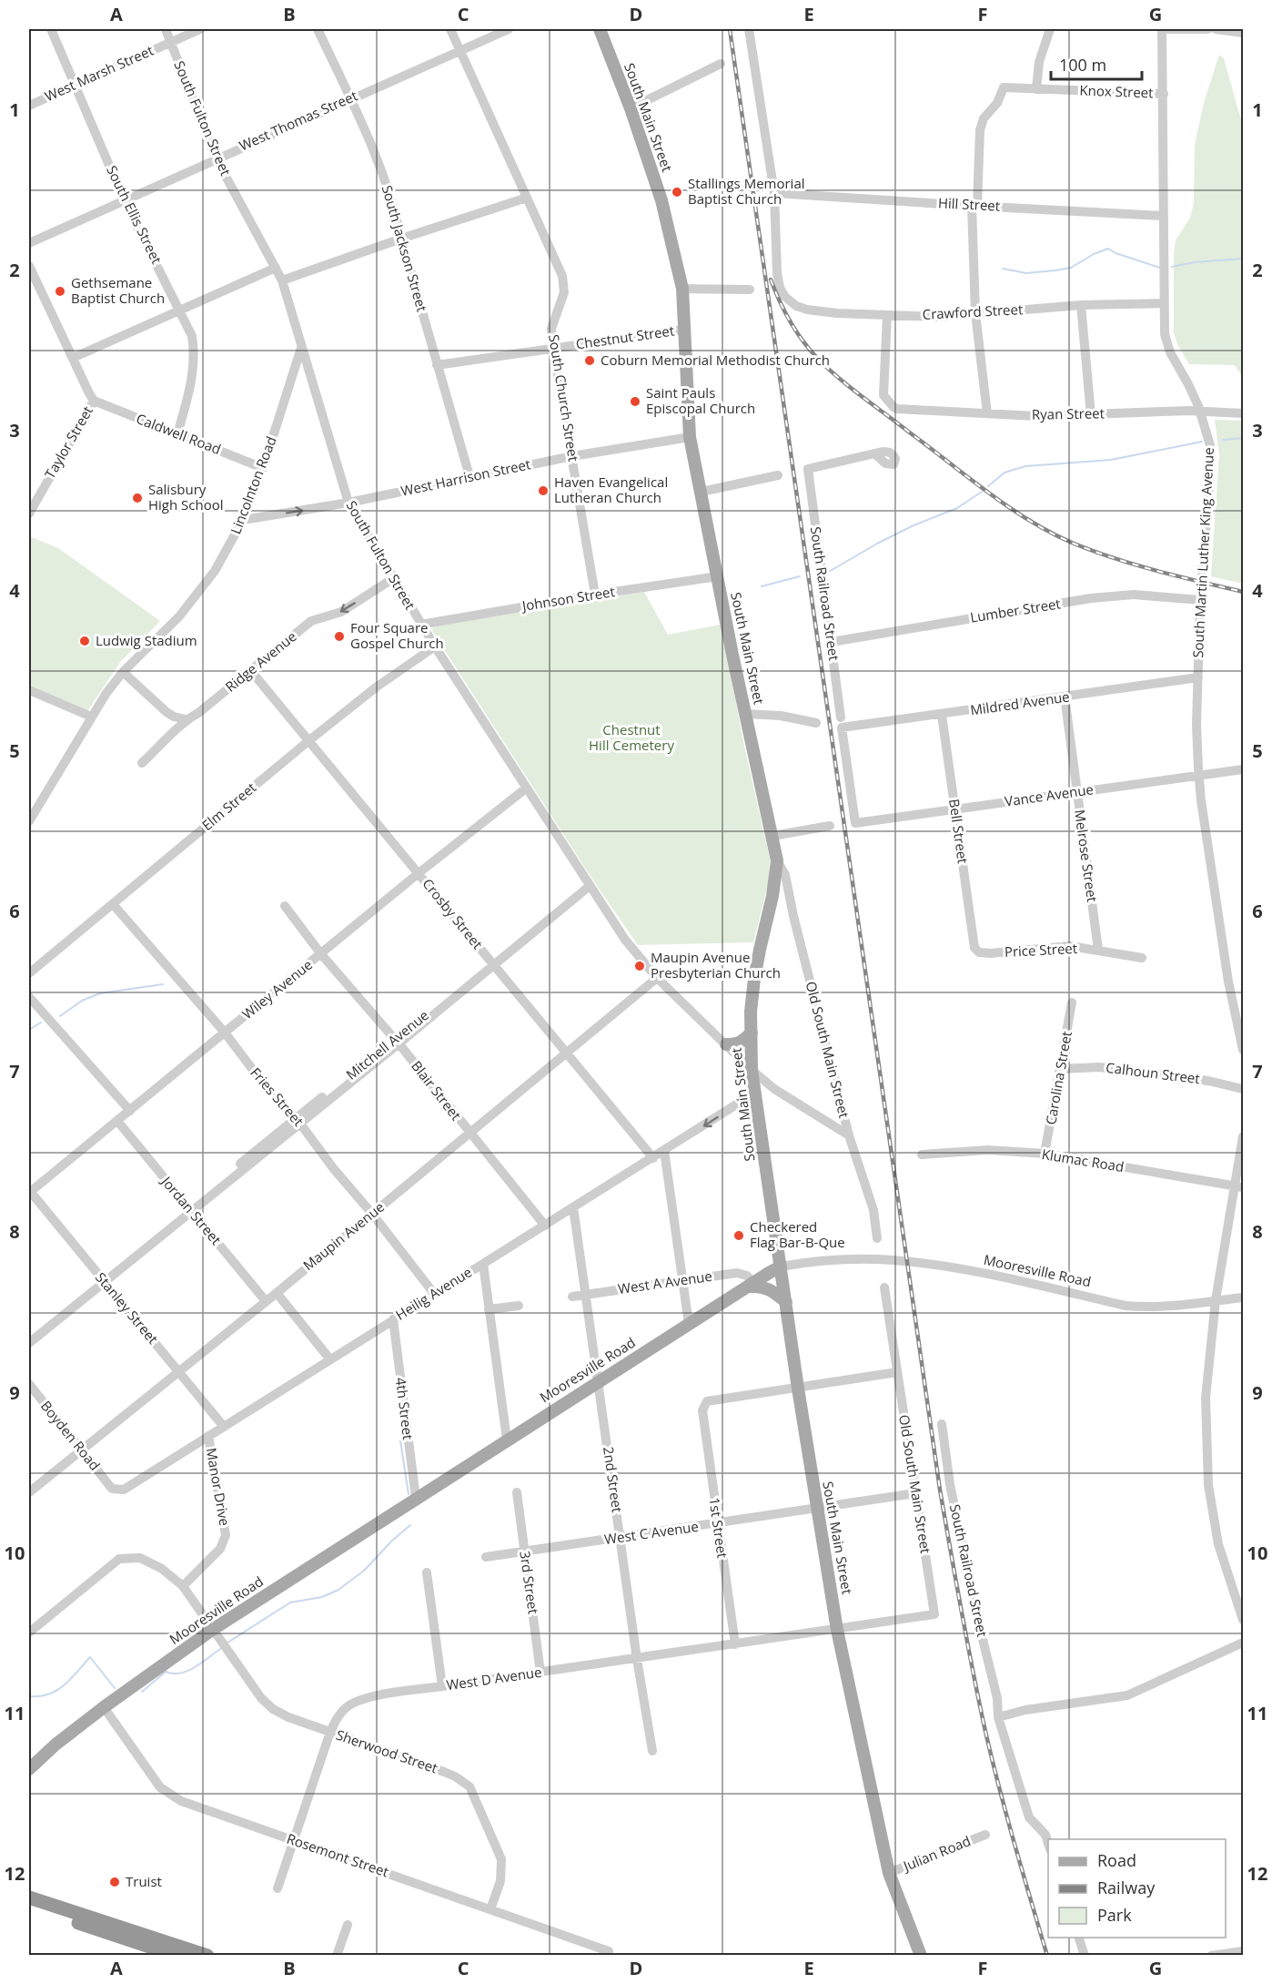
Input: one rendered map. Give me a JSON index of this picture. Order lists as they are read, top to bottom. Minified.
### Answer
{"streets":{"main road":["South Main Street","Mooresville Road"],"street":["West Marsh Street","Knox Street","South Fulton Street","West Thomas Street","Hill Street","South Ellis Street","South Jackson Street","Crawford Street","Chestnut Street","South Church Street","Ryan Street","Caldwell Road","Taylor Street","West Harrison Street","Lincolnton Road","South Martin Luther King Avenue","South Railroad Street","Johnson Street","Lumber Street","Ridge Avenue","Mildred Avenue","Vance Avenue","Elm Street","Bell Street","Melrose Street","Crosby Street","Price Street","Wiley Avenue","Mitchell Avenue","Old South Main Street","Calhoun Street","Carolina Street","Blair Street","Fries Street","Klumac Road","Jordan Street","Maupin Avenue","West A Avenue","Heilig Avenue","Stanley Street","4th Street","Boyden Road","2nd Street","Manor Drive","1st Street","West C Avenue","3rd Street","West D Avenue","Sherwood Street","Julian Road","Rosemont Street"]},"crossings":[["West Marsh Street","South Fulton Street"],["West Marsh Street","South Ellis Street"],["Knox Street","Hill Street"],["Knox Street","South Martin Luther King Avenue"],["South Main Street","South Fulton Street"],["South Main Street","Chestnut Street"],["South Main Street","West Harrison Street"],["South Main Street","Johnson Street"],["South Main Street","Old South Main Street"],["South Main Street","Mooresville Road"],["South Main Street","Heilig Avenue"],["South Main Street","1st Street"],["South Main Street","West C Avenue"],["South Main Street","West D Avenue"],["South Main Street","Julian Road"],["South Fulton Street","West Thomas Street"],["South Fulton Street","West Harrison Street"],["South Fulton Street","Lincolnton Road"],["South Fulton Street","Johnson Street"],["South Fulton Street","Ridge Avenue"],["South Fulton Street","Elm Street"],["South Fulton Street","Wiley Avenue"],["South Fulton Street","Mitchell Avenue"],["South Fulton Street","Maupin Avenue"],["West Thomas Street","South Ellis Street"],["West Thomas Street","South Jackson Street"],["West Thomas Street","South Church Street"],["Hill Street","Crawford Street"],["Hill Street","South Martin Luther King Avenue"],["South Ellis Street","Caldwell Road"],["South Jackson Street","Chestnut Street"],["South Jackson Street","West Harrison Street"],["Crawford Street","Ryan Street"],["Crawford Street","South Martin Luther King Avenue"],["Chestnut Street","South Church Street"],["South Church Street","West Harrison Street"],["South Church Street","Johnson Street"],["Ryan Street","South Martin Luther King Avenue"],["Caldwell Road","Taylor Street"],["Caldwell Road","Lincolnton Road"],["West Harrison Street","Lincolnton Road"],["South Martin Luther King Avenue","Lumber Street"],["South Martin Luther King Avenue","Mildred Avenue"],["South Martin Luther King Avenue","Vance Avenue"],["South Railroad Street","Lumber Street"],["South Railroad Street","Mildred Avenue"],["South Railroad Street","Vance Avenue"],["Ridge Avenue","Crosby Street"],["Mildred Avenue","Bell Street"],["Mildred Avenue","Melrose Street"],["Vance Avenue","Bell Street"],["Vance Avenue","Melrose Street"],["Elm Street","Crosby Street"],["Elm Street","Fries Street"],["Bell Street","Price Street"],["Melrose Street","Price Street"],["Crosby Street","Wiley Avenue"],["Crosby Street","Mitchell Avenue"],["Crosby Street","Maupin Avenue"],["Crosby Street","Heilig Avenue"],["Wiley Avenue","Blair Street"],["Wiley Avenue","Fries Street"],["Wiley Avenue","Jordan Street"],["Wiley Avenue","Stanley Street"],["Mitchell Avenue","Blair Street"],["Mitchell Avenue","Fries Street"],["Mitchell Avenue","Jordan Street"],["Mitchell Avenue","Stanley Street"],["Old South Main Street","West C Avenue"],["Old South Main Street","West D Avenue"],["Calhoun Street","Carolina Street"],["Carolina Street","Klumac Road"],["Blair Street","Maupin Avenue"],["Blair Street","Heilig Avenue"],["Fries Street","Maupin Avenue"],["Fries Street","Heilig Avenue"],["Jordan Street","Maupin Avenue"],["Maupin Avenue","Stanley Street"],["Maupin Avenue","Boyden Road"],["Mooresville Road","West A Avenue"],["Mooresville Road","4th Street"],["Mooresville Road","2nd Street"],["Mooresville Road","Sherwood Street"],["Mooresville Road","Rosemont Street"],["West A Avenue","2nd Street"],["Heilig Avenue","Stanley Street"],["Heilig Avenue","4th Street"],["Heilig Avenue","Boyden Road"],["Heilig Avenue","2nd Street"],["Heilig Avenue","Manor Drive"],["2nd Street","West C Avenue"],["2nd Street","West D Avenue"],["Manor Drive","Sherwood Street"],["1st Street","West C Avenue"],["1st Street","West D Avenue"],["West C Avenue","3rd Street"],["3rd Street","West D Avenue"],["West D Avenue","Sherwood Street"],["West D Avenue","Rosemont Street"],["Sherwood Street","Rosemont Street"]],"one_way":["Ridge Avenue"],"parks":["Chestnut Hill Cemetery"],"places":["Stallings Memorial Baptist Church","Gethsemane Baptist Church","Coburn Memorial Methodist Church","Saint Pauls Episcopal Church","Haven Evangelical Lutheran Church","Salisbury High School","Four Square Gospel Church","Ludwig Stadium","Maupin Avenue Presbyterian Church","Checkered Flag Bar-B-Que","Truist"],"legend":["Road","Railway","Park"],"scale_bar":"100 m","grid":{"columns":["A","B","C","D","E","F","G"],"rows":["1","2","3","4","5","6","7","8","9","10","11","12"]}}
